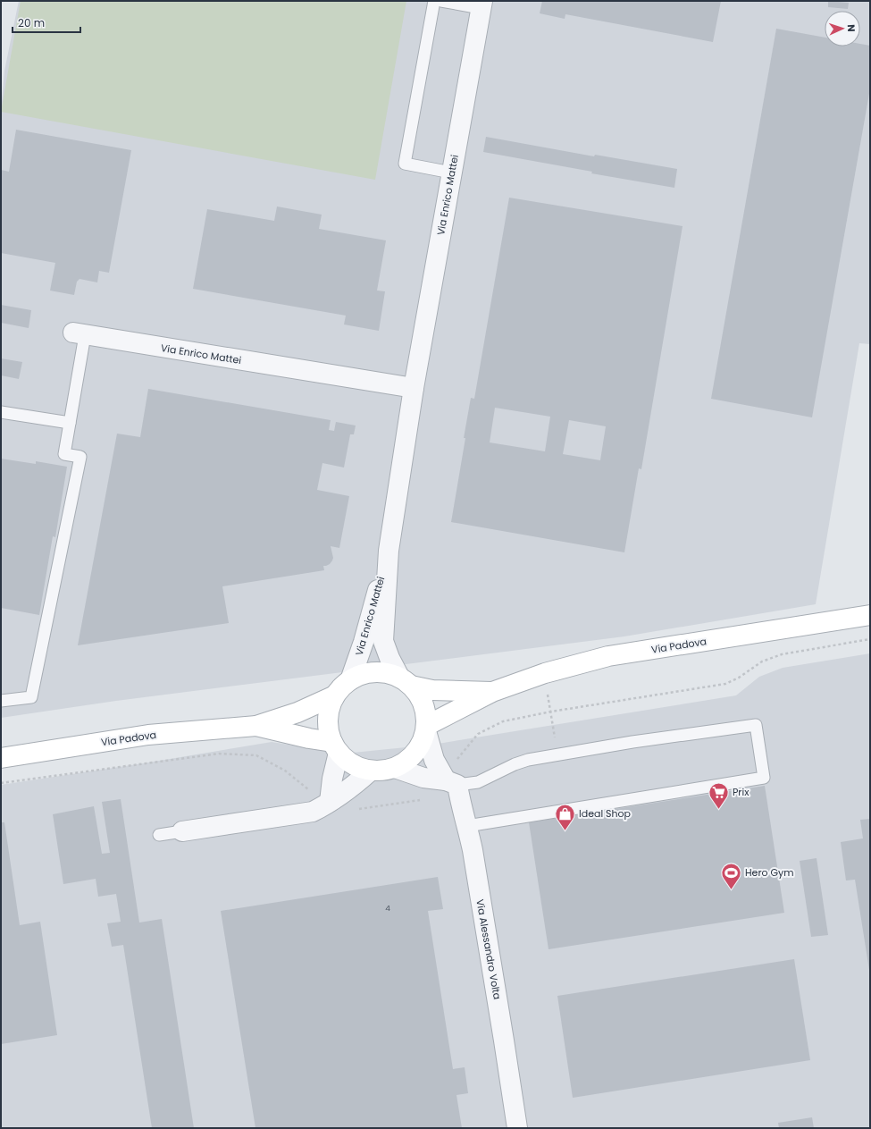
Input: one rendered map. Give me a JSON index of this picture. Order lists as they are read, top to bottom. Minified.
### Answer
{"streets":{"main road":["Via Padova"],"street":["Via Enrico Mattei","Via Alessandro Volta"]},"crossings":[["Via Enrico Mattei","Via Padova"],["Via Enrico Mattei","Via Alessandro Volta"],["Via Padova","Via Alessandro Volta"]],"places":{"supermarket":["Prix"],"shop":["Ideal Shop"],"sports":["Hero Gym"]},"house_numbers":["4"],"scale_bar":"20 m","north":"right"}
